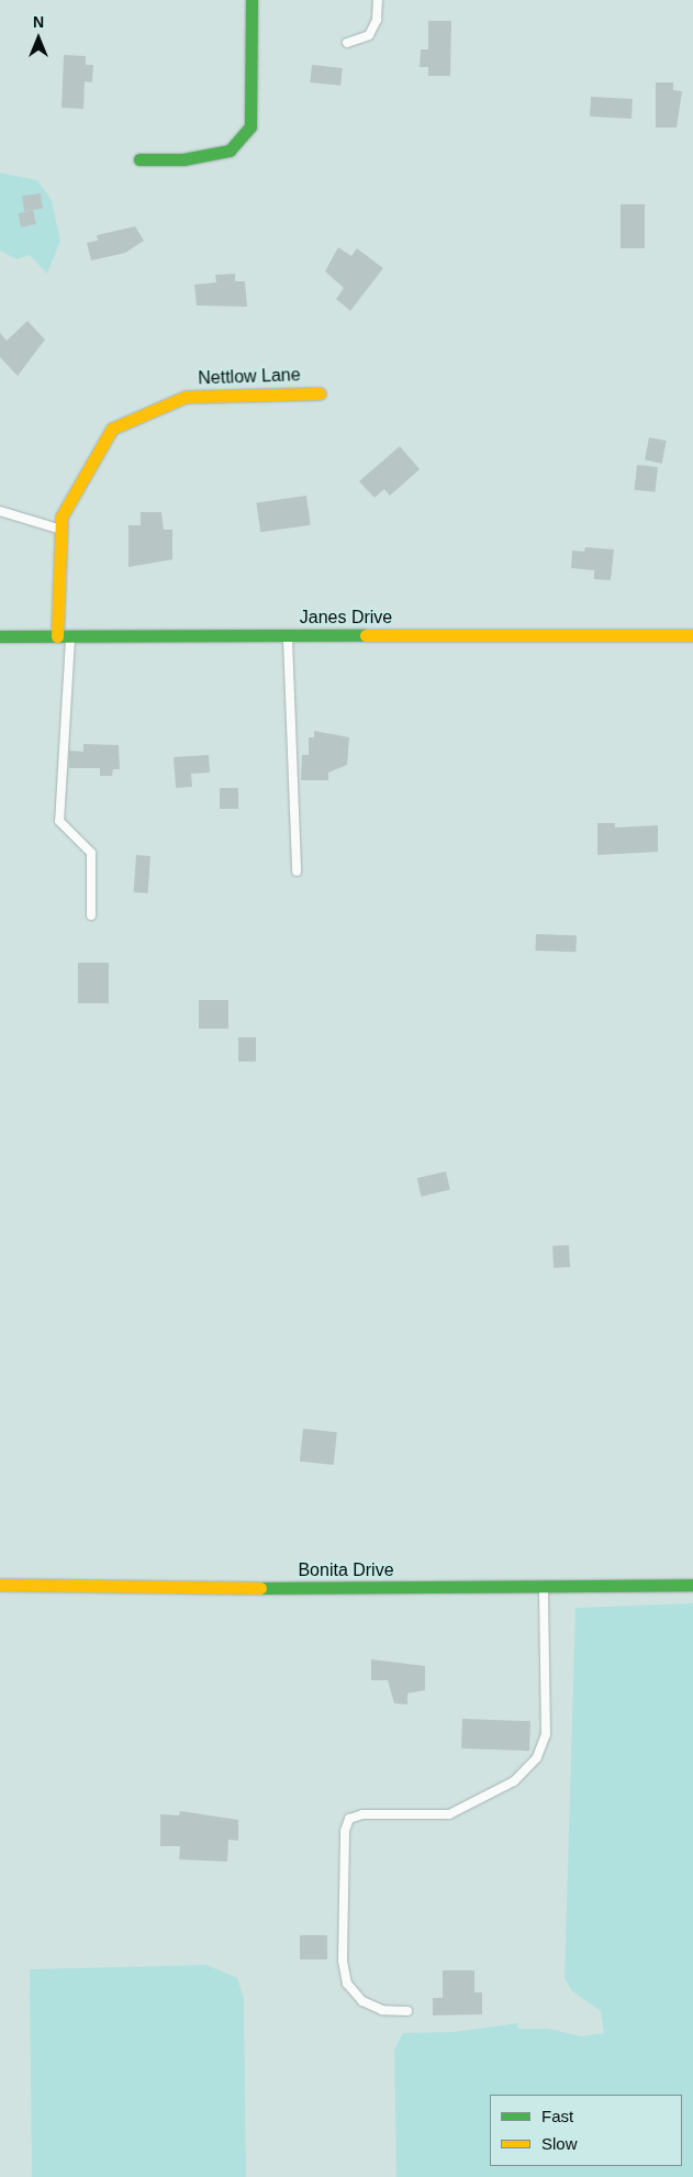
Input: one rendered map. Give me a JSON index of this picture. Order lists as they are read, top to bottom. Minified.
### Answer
{"streets":{"street":["Nettlow Lane","Janes Drive","Bonita Drive"]},"crossings":[["Nettlow Lane","Janes Drive"]],"legend":["Fast","Slow"],"north":"top"}
